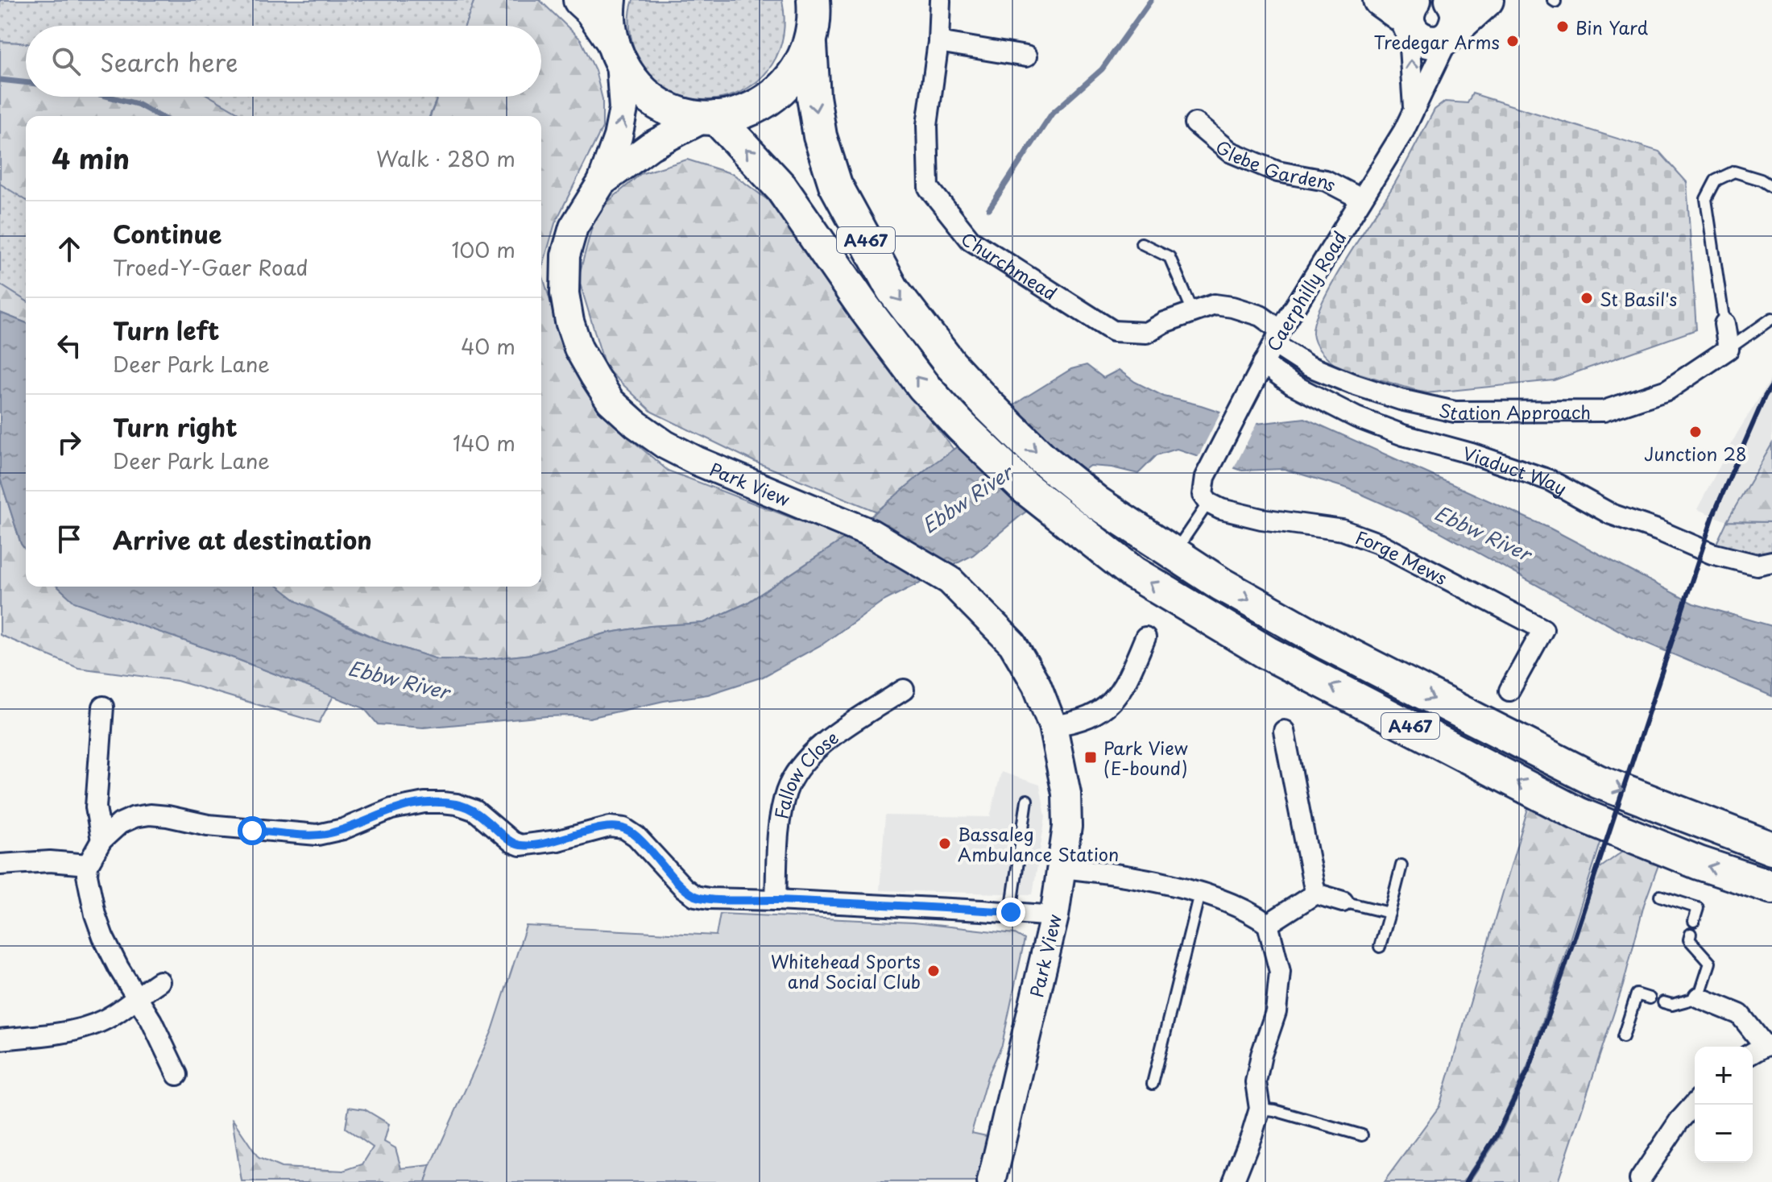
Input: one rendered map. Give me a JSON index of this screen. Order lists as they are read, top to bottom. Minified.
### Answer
{"streets":{"main road":["A467","Caerphilly Road"],"street":["Glebe Gardens","Churchmead","Station Approach","Viaduct Way","Park View","Forge Mews","Fallow Close"]},"crossings":[["Glebe Gardens","Caerphilly Road"],["A467","Park View"],["Churchmead","Caerphilly Road"],["Churchmead","Station Approach"],["Caerphilly Road","Station Approach"],["Caerphilly Road","Viaduct Way"],["Caerphilly Road","Forge Mews"]],"water":["Ebbw River"],"places":{"other":["Bin Yard","Tredegar Arms","St Basil's","Junction 28","Bassaleg Ambulance Station","Whitehead Sports and Social Club"],"transit":["Park View (E-bound)"]},"page":{"search":"Search here","heading":["4 min","Walk · 280 m"],"list":[["Continue","Troed-Y-Gaer Road","100 m"],["Turn left","Deer Park Lane","40 m"],["Turn right","Deer Park Lane","140 m"],"Arrive at destination"],"map_buttons":["+","−"]}}
